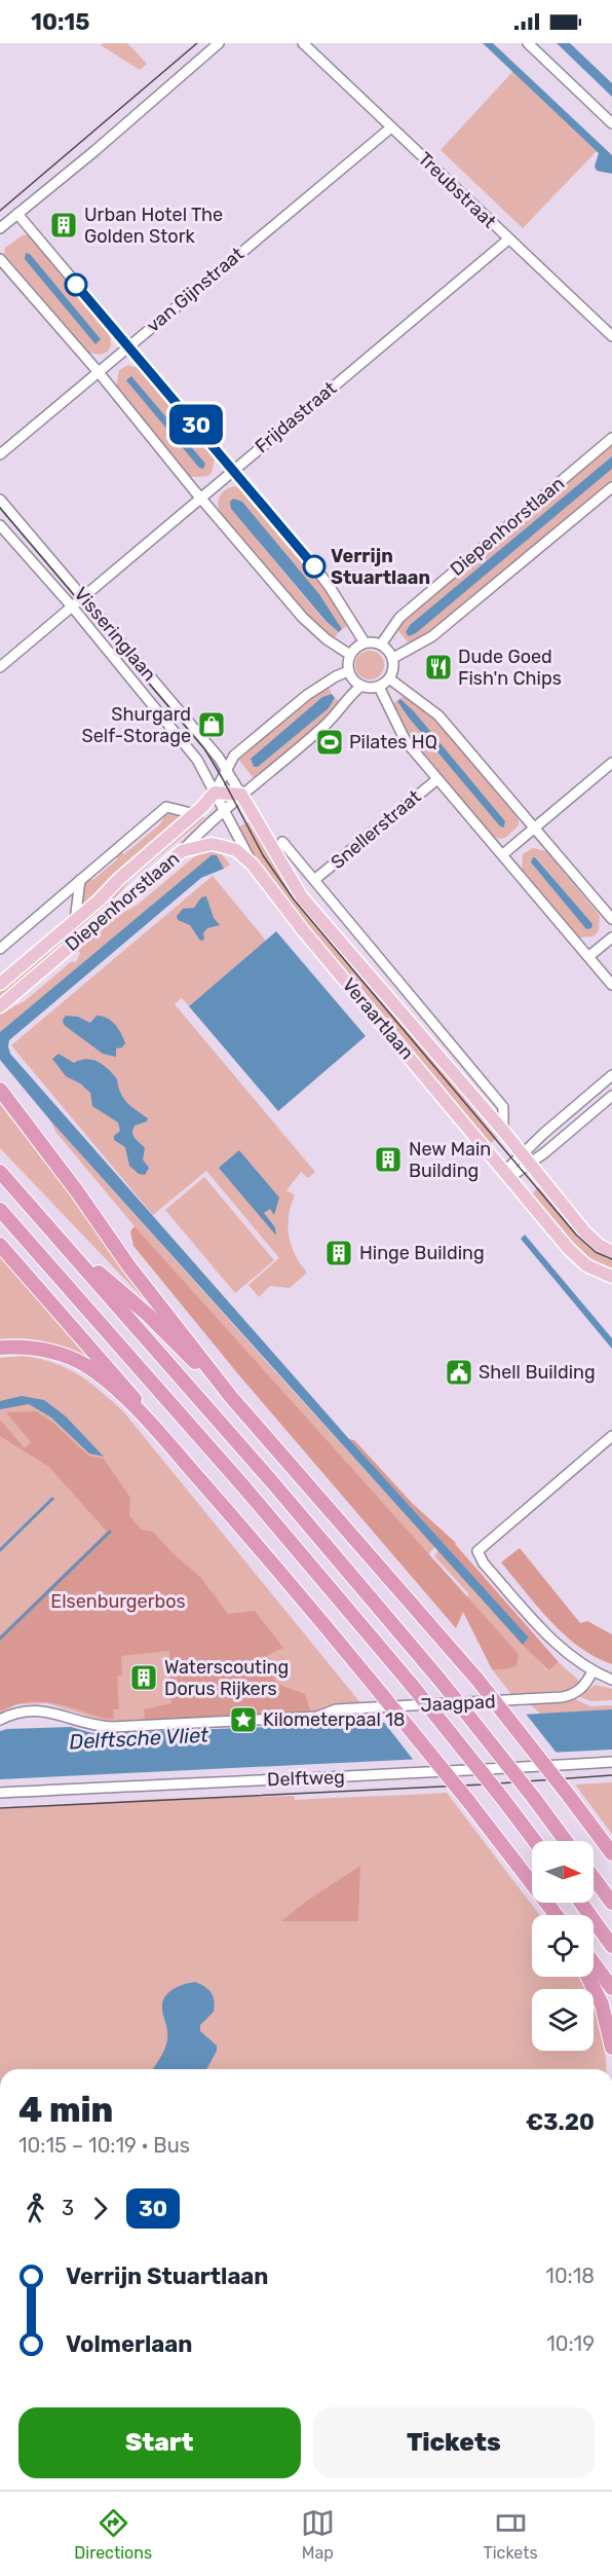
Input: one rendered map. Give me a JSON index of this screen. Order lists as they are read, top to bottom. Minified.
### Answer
{"streets":{"main road":["Diepenhorstlaan","Veraartlaan"],"street":["Treubstraat","van Gijnstraat","Frijdastraat","Visseringlaan","Snellerstraat","Jaagpad","Delftweg"]},"crossings":[["Treubstraat","van Gijnstraat"],["Treubstraat","Frijdastraat"],["Frijdastraat","Visseringlaan"],["Diepenhorstlaan","Visseringlaan"],["Diepenhorstlaan","Veraartlaan"],["Visseringlaan","Veraartlaan"],["Snellerstraat","Veraartlaan"]],"water":["Delftsche Vliet"],"parks":["Elsenburgerbos"],"places":{"building":["Urban Hotel The Golden Stork","New Main Building","Hinge Building","Waterscouting Dorus Rijkers"],"other":["Verrijn Stuartlaan"],"restaurant":["Dude Goed Fish'n Chips"],"shop":["Shurgard Self-Storage"],"sports":["Pilates HQ"],"public building":["Shell Building"],"place":["Kilometerpaal 18"]},"lines":["bus line 30"],"north":"right","page":{"status":"10:15","on_map":"30","heading":["4 min","10:15 – 10:19 · Bus","€3.20"],"legs":["3","30"],"list":[{"name":"Verrijn Stuartlaan","value":"10:18"},{"name":"Volmerlaan","value":"10:19"}],"buttons":["Start","Tickets"],"tabs":["Directions","Map","Tickets"]}}
